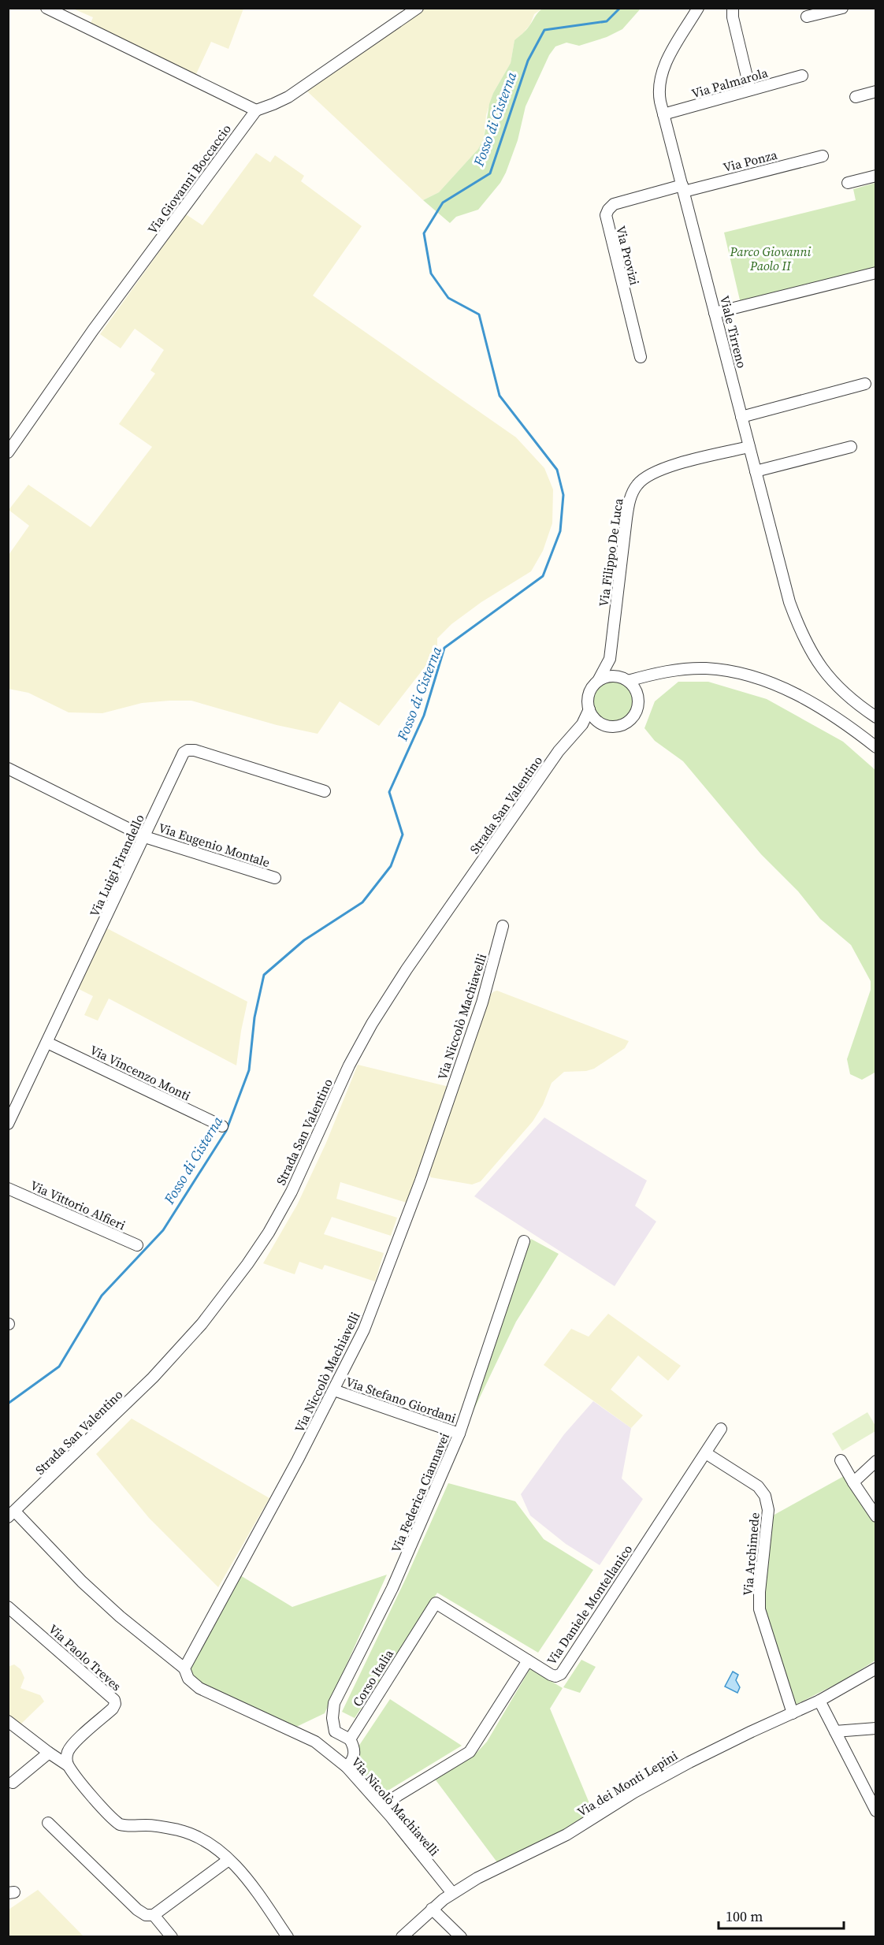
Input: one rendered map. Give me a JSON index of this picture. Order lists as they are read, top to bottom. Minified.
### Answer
{"streets":{"street":["Via Palmarola","Via Ponza","Via Giovanni Boccaccio","Via Provizi","Viale Tirreno","Via Filippo De Luca","Strada San Valentino","Via Eugenio Montale","Via Luigi Pirandello","Via Niccolò Machiavelli","Via Vincenzo Monti","Via Vittorio Alfieri","Via Stefano Giordani","Via Federica Ciannavei","Via Archimede","Via Daniele Montellanico","Via Paolo Treves","Corso Italia","Via dei Monti Lepini","Via Nicolò Machiavelli"]},"crossings":[["Via Palmarola","Viale Tirreno"],["Via Ponza","Via Provizi"],["Via Ponza","Viale Tirreno"],["Via Provizi","Viale Tirreno"],["Viale Tirreno","Via Filippo De Luca"],["Via Eugenio Montale","Via Luigi Pirandello"],["Via Luigi Pirandello","Via Vincenzo Monti"],["Via Niccolò Machiavelli","Via Stefano Giordani"],["Via Niccolò Machiavelli","Via Nicolò Machiavelli"],["Via Stefano Giordani","Via Federica Ciannavei"],["Via Federica Ciannavei","Corso Italia"],["Via Archimede","Via Daniele Montellanico"],["Via Archimede","Via dei Monti Lepini"],["Via Daniele Montellanico","Corso Italia"],["Via dei Monti Lepini","Via Nicolò Machiavelli"]],"water":["Fosso di Cisterna"],"parks":["Parco Giovanni Paolo II"],"scale_bar":"100 m"}
